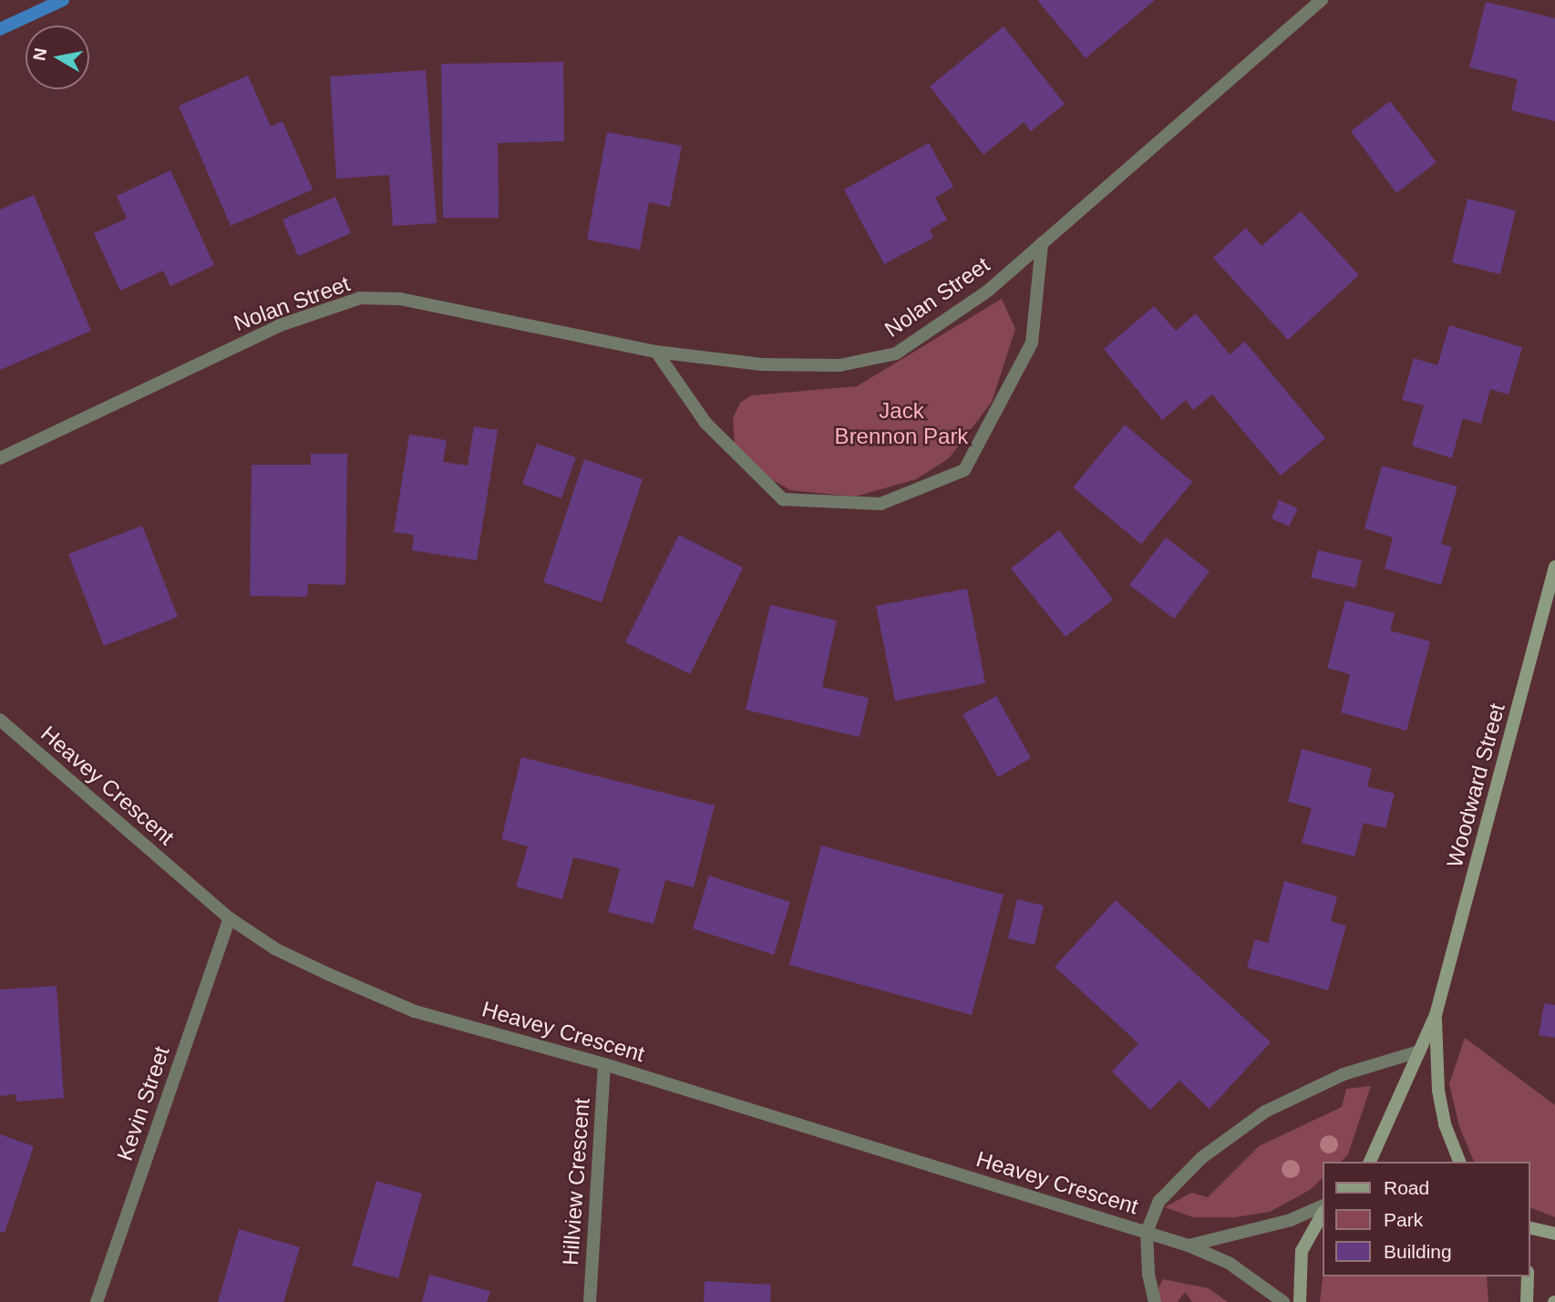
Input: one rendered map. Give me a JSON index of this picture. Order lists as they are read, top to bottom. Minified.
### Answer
{"streets":{"street":["Nolan Street","Heavey Crescent","Woodward Street","Kevin Street","Hillview Crescent"]},"crossings":[["Heavey Crescent","Kevin Street"],["Heavey Crescent","Hillview Crescent"]],"parks":["Jack Brennon Park"],"legend":["Road","Park","Building"],"north":"left"}
